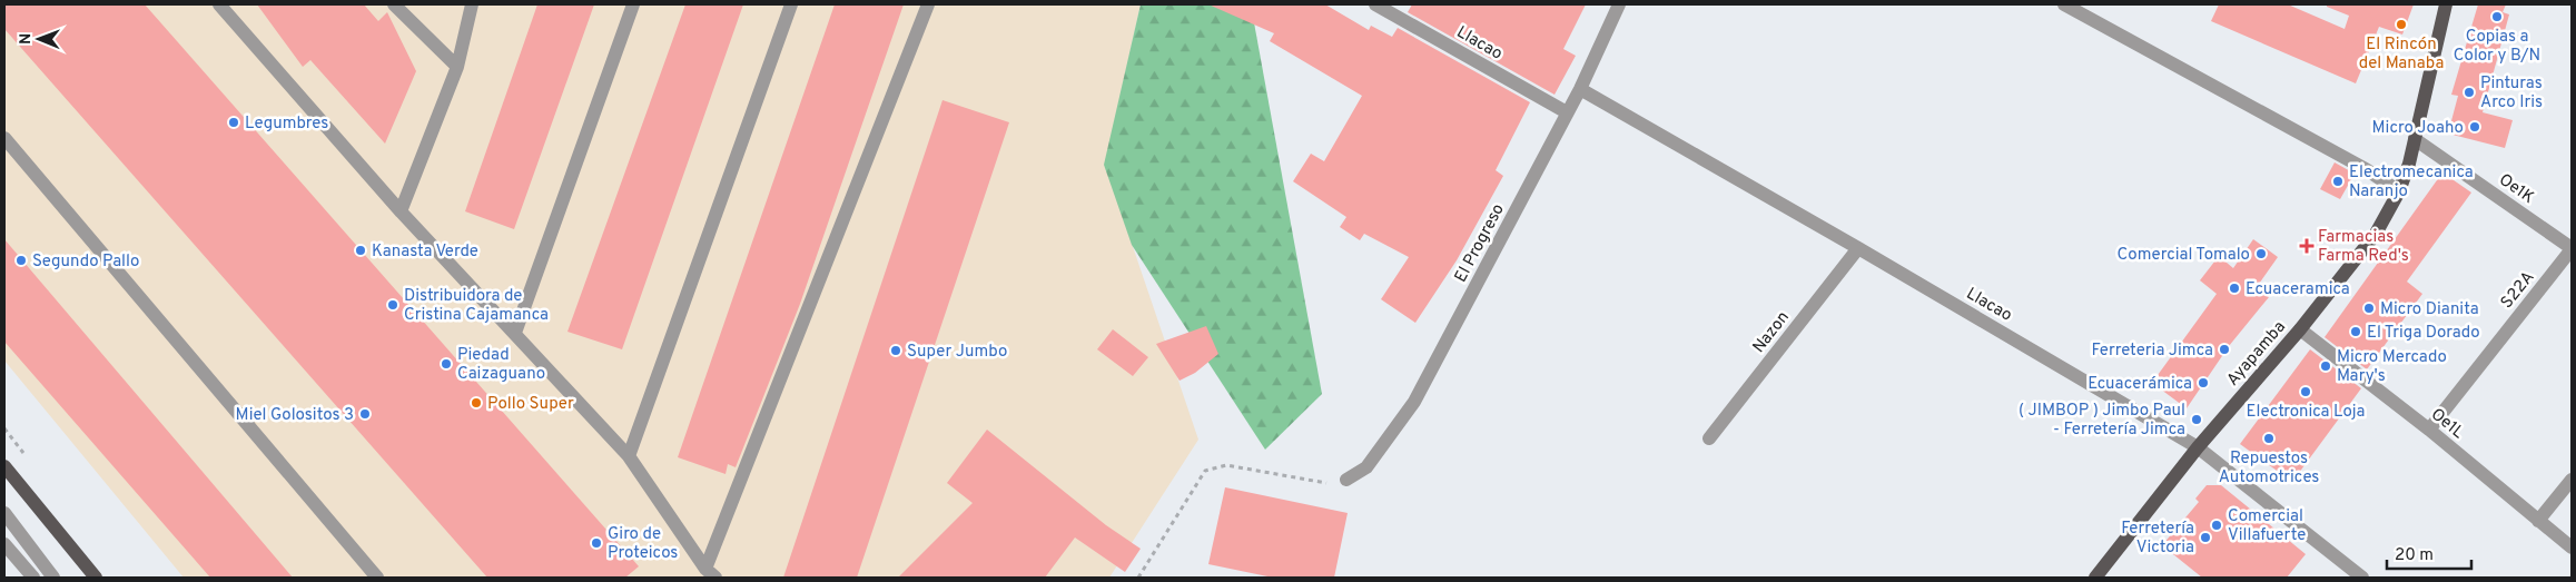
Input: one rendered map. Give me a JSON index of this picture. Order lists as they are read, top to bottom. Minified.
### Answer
{"streets":{"main road":["Ayapamba"],"street":["Llacao","Oe1K","El Progreso","S22A","Nazon","Oe1L"]},"crossings":[["Llacao","El Progreso"],["Llacao","Nazon"],["Llacao","Ayapamba"],["Oe1K","S22A"],["Oe1K","Ayapamba"],["S22A","Oe1L"],["Ayapamba","Oe1L"]],"places":{"other":["Copias a Color y B/N","El Rincón del Manaba","Pinturas Arco Iris","Legumbres","Micro Joaho","Electromecanica Naranjo","Kanasta Verde","Comercial Tomalo","Segundo Pallo","Ecuaceramica","Distribuidora de Cristina Cajamanca","Micro Dianita","El Triga Dorado","Ferreteria Jimca","Super Jumbo","Piedad Caizaguano","Micro Mercado Mary's","Ecuacerámica","Electronica Loja","Pollo Super","Miel Golositos 3","( JIMBOP ) Jimbo Paul - Ferretería Jimca","Repuestos Automotrices","Comercial Villafuerte","Ferretería Victoria","Giro de Proteicos"],"health":["Farmacias Farma Red's"]},"scale_bar":"20 m","north":"left"}
